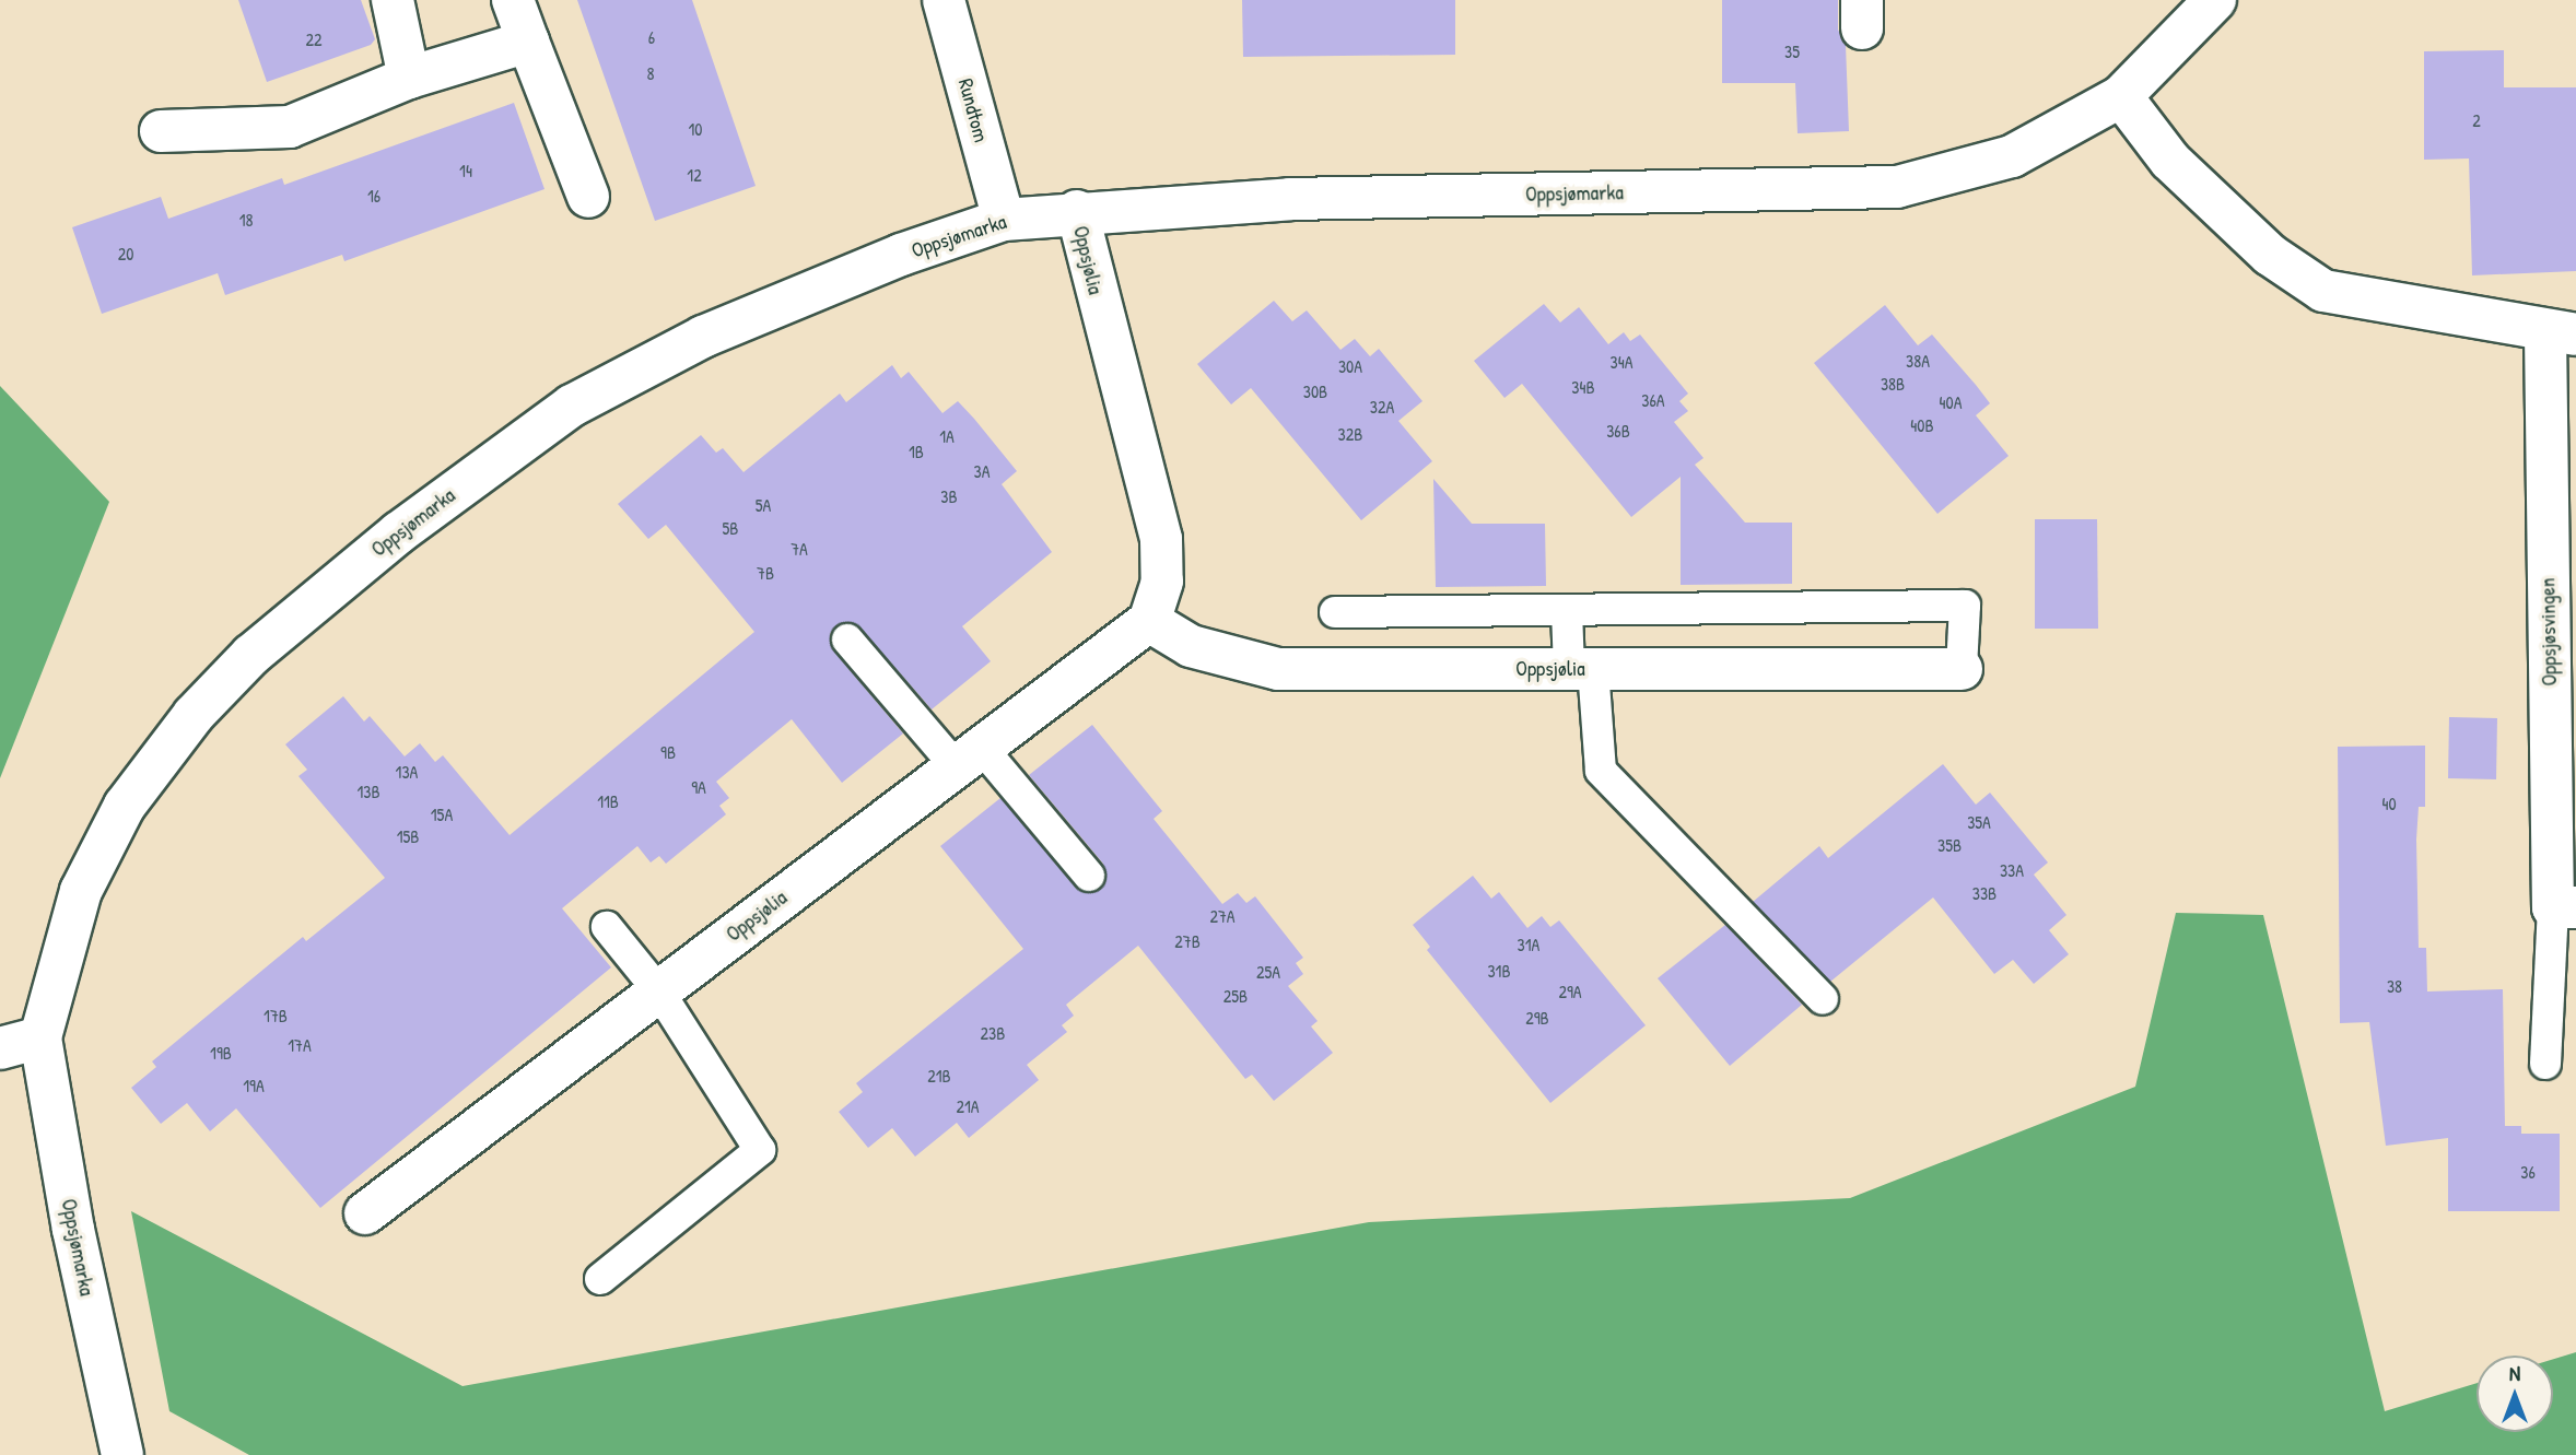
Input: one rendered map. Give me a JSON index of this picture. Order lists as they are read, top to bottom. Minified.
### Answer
{"streets":{"street":["Rundtom","Oppsjømarka","Oppsjølia","Oppsjøsvingen"]},"crossings":[["Rundtom","Oppsjømarka"],["Oppsjømarka","Oppsjølia"],["Oppsjømarka","Oppsjøsvingen"]],"house_numbers":["6","22","35","8","2","10","14","12","16","18","20","38A","34A","30A","38B","34B","30B","36A","40A","32A","40B","36B","32B","1A","1B","3A","3B","5A","5B","7A","7B","9B","13A","9A","13B","11B","40","15A","35A","15B","35B","33A","33B","27A","27B","31A","31B","25A","38","29A","25B","17B","29B","23B","17A","19B","21B","19A","21A","36"],"north":"top"}
